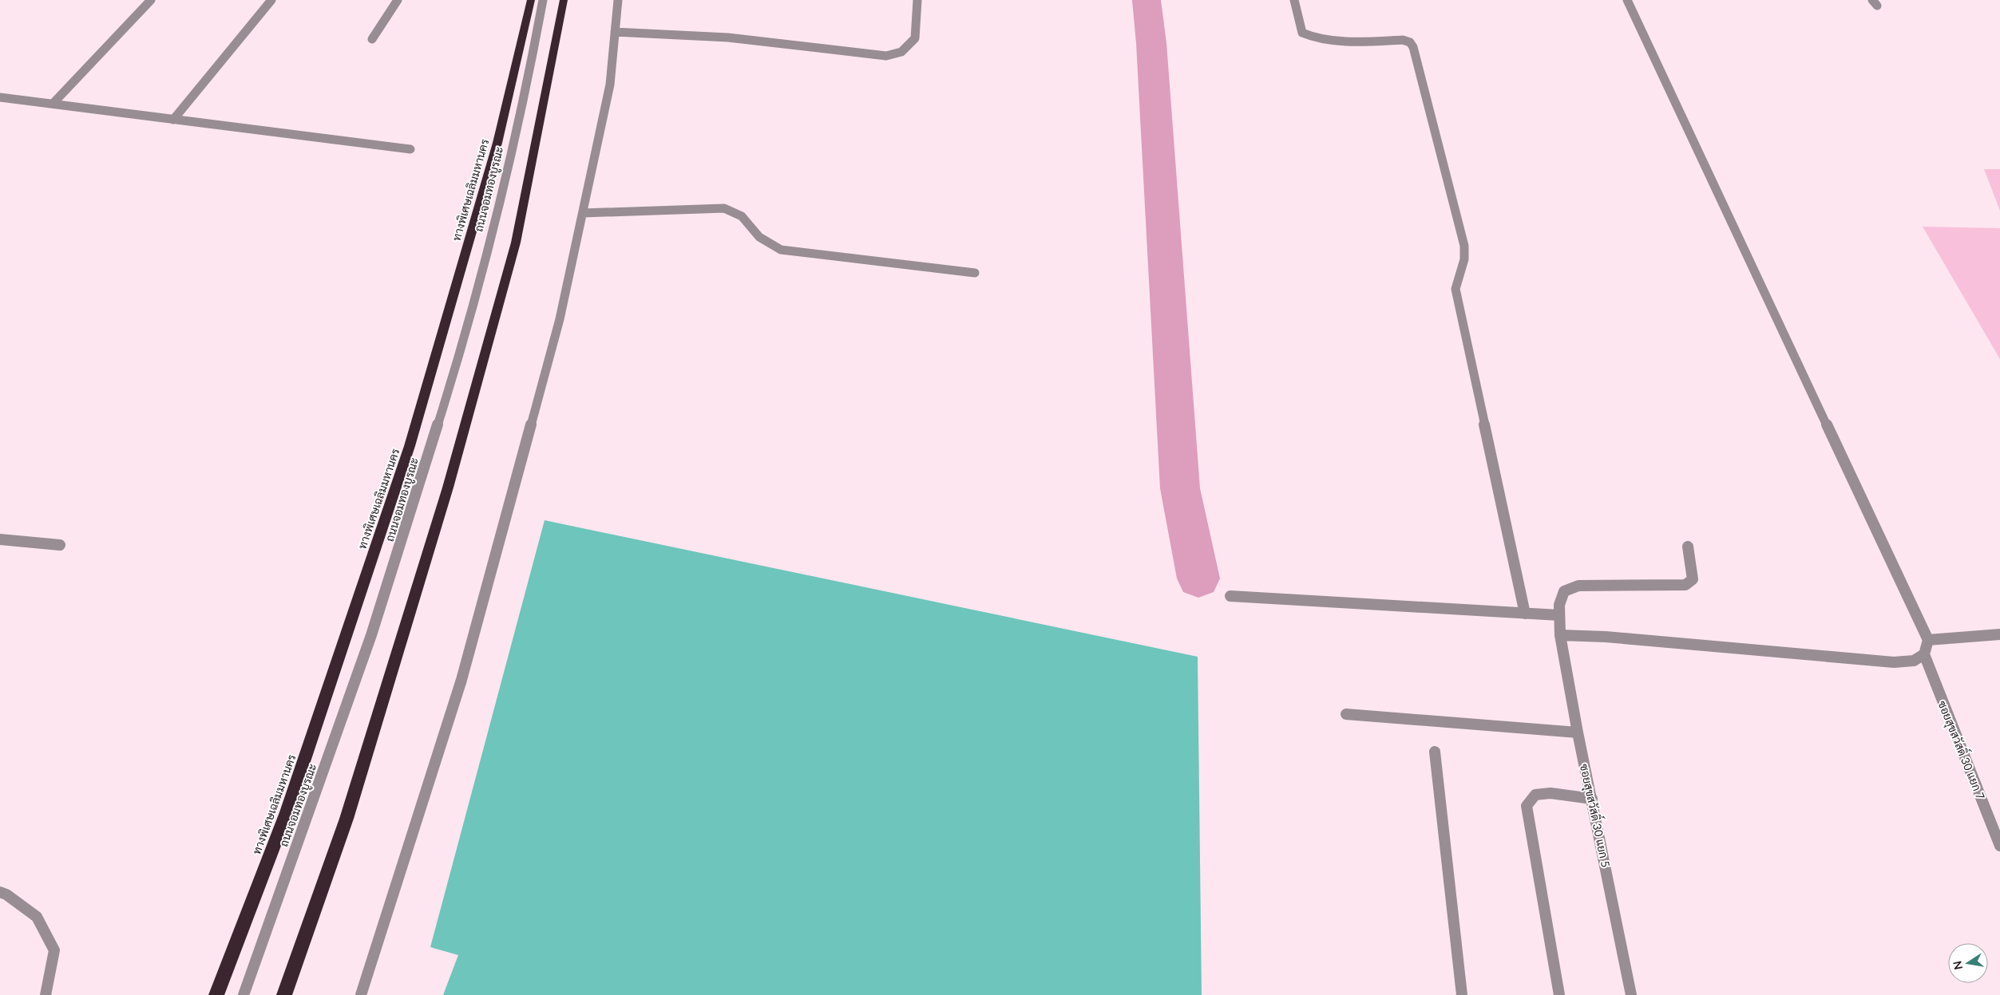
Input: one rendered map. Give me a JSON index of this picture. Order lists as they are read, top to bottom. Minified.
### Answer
{"streets":{"highway":["ทางพิเศษเฉลิมมหานคร"],"street":["ถนนจอมทองบูรณะ","ซอยสุขสวัสดิ์ 30 แยก 7","ซอยสุขสวัสดิ์ 30 แยก 5"]},"north":"left"}
